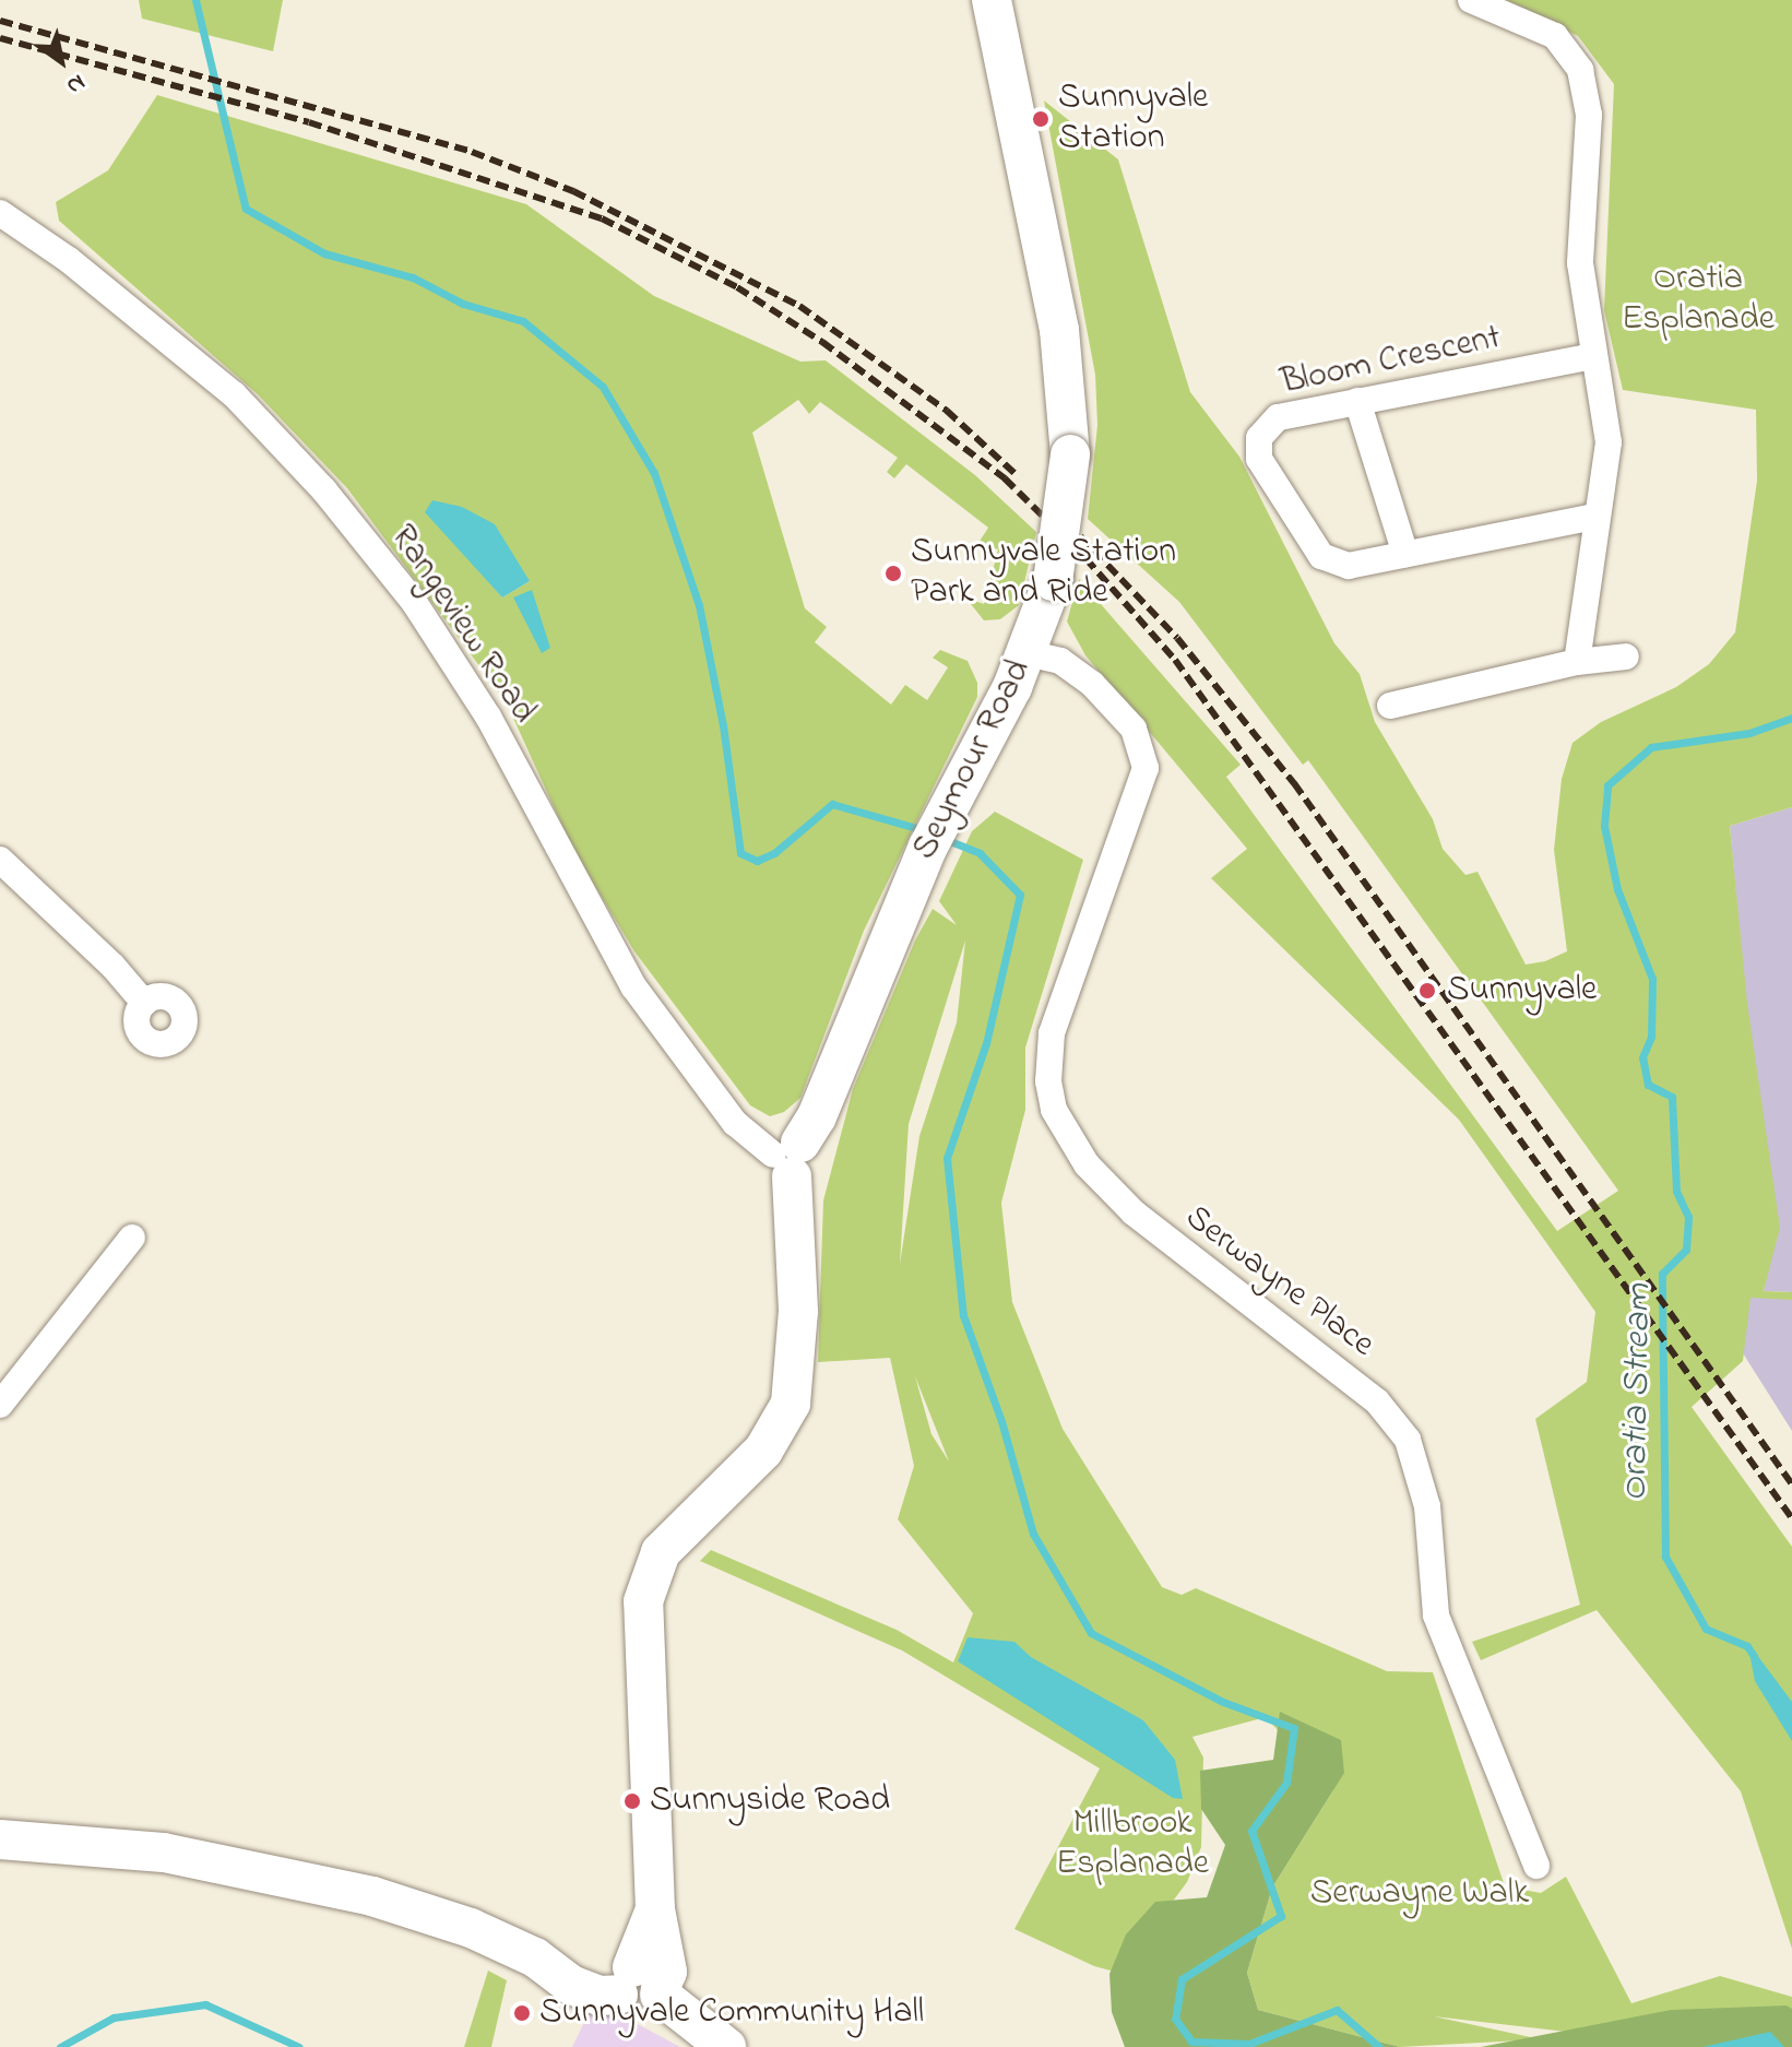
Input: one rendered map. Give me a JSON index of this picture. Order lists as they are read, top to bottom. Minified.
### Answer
{"streets":{"main road":["Seymour Road"],"street":["Bloom Crescent","Rangeview Road","Serwayne Place"]},"crossings":[["Rangeview Road","Seymour Road"],["Seymour Road","Serwayne Place"]],"water":["Oratia Stream"],"parks":["Oratia Esplanade","Millbrook Esplanade","Serwayne Walk"],"places":["Sunnyvale Station","Sunnyvale Station Park and Ride","Sunnyvale","Sunnyside Road","Sunnyvale Community Hall"],"north":"bottom right"}
